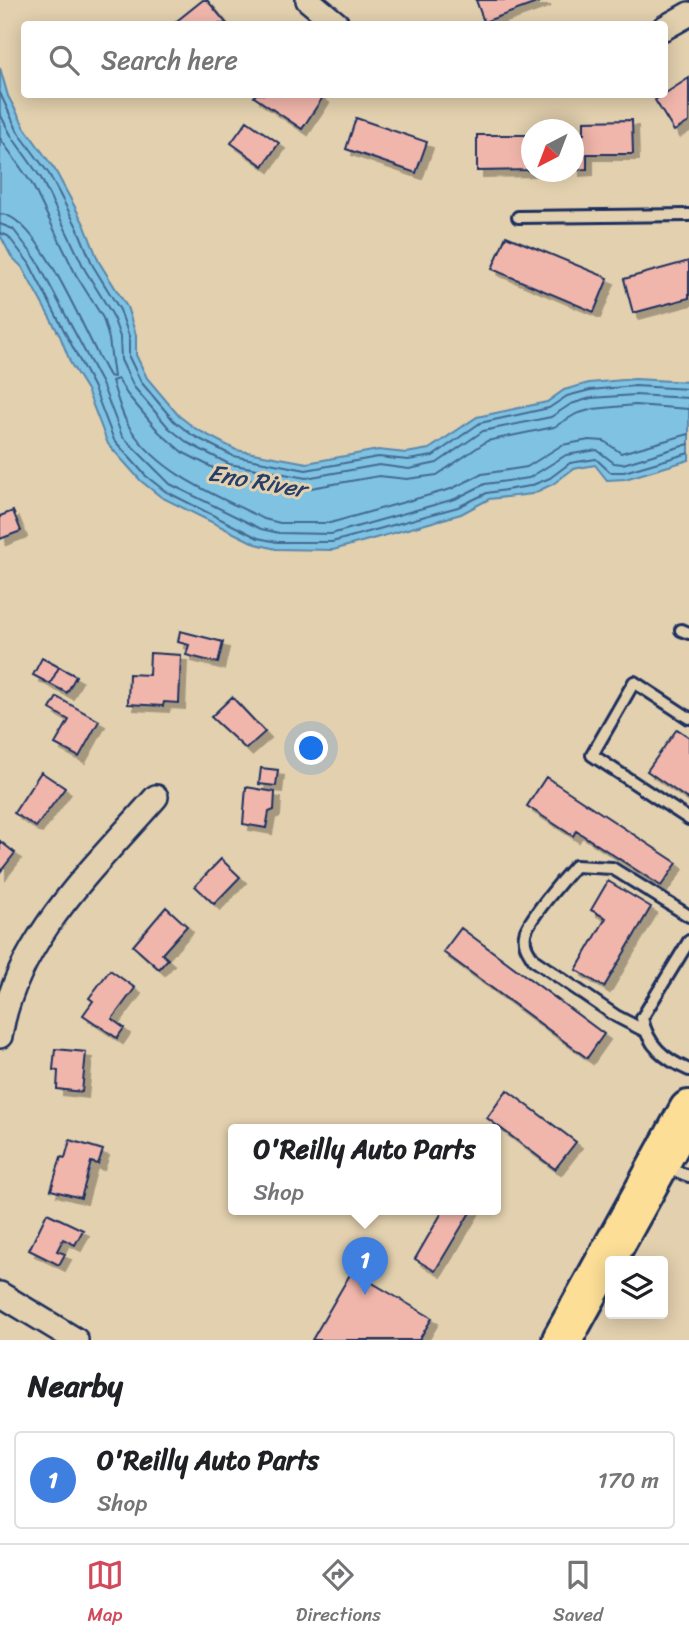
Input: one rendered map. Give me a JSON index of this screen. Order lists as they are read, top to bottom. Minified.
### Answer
{"water":["Eno River"],"north":"bottom left","page":{"search":"Search here","popup":["O'Reilly Auto Parts","Shop"],"pins":"1","heading":"Nearby","list":[{"mark":"1","name":"O'Reilly Auto Parts","note":"Shop","value":"170 m"}],"nav":["Map","Directions","Saved"]}}
